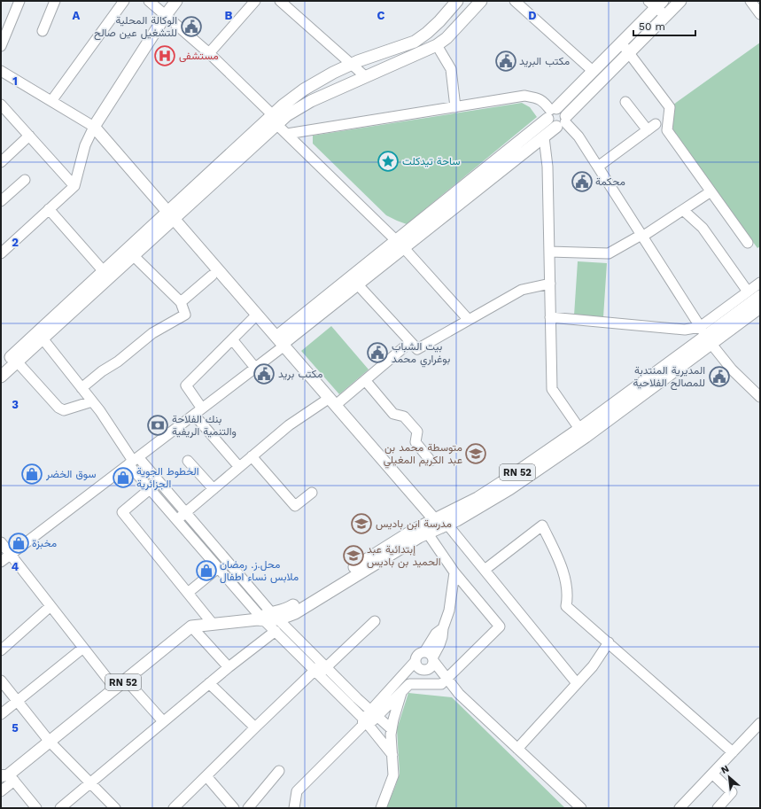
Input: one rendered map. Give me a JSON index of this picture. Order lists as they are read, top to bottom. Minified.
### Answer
{"streets":{"main road":["RN 52"]},"places":{"public building":["الوكالة المحلية للتشغيل عين صالح","مكتب البريد","محكمة","بيت الشباب بوغراري محمد","مكتب بريد","المديرية المنتدبة للمصالح الفلاحية"],"hospital":["مستشفى"],"place":["ساحة تيدكلت"],"bank":["بنك الفلاحة والتنمية الريفية"],"school or university":["متوسطة محمد بن عبد الكريم المغيلي","مدرسة ابن باديس","إبتدائية عبد الحميد بن باديس"],"shop":["سوق الخضر","الخطوط الجوية الجزائرية","مخبزة","محل.ز. رمضان ملابس نساء اطفال"]},"scale_bar":"50 m","north":"top left","grid":{"columns":["A","B","C","D"],"rows":["1","2","3","4","5"]}}
